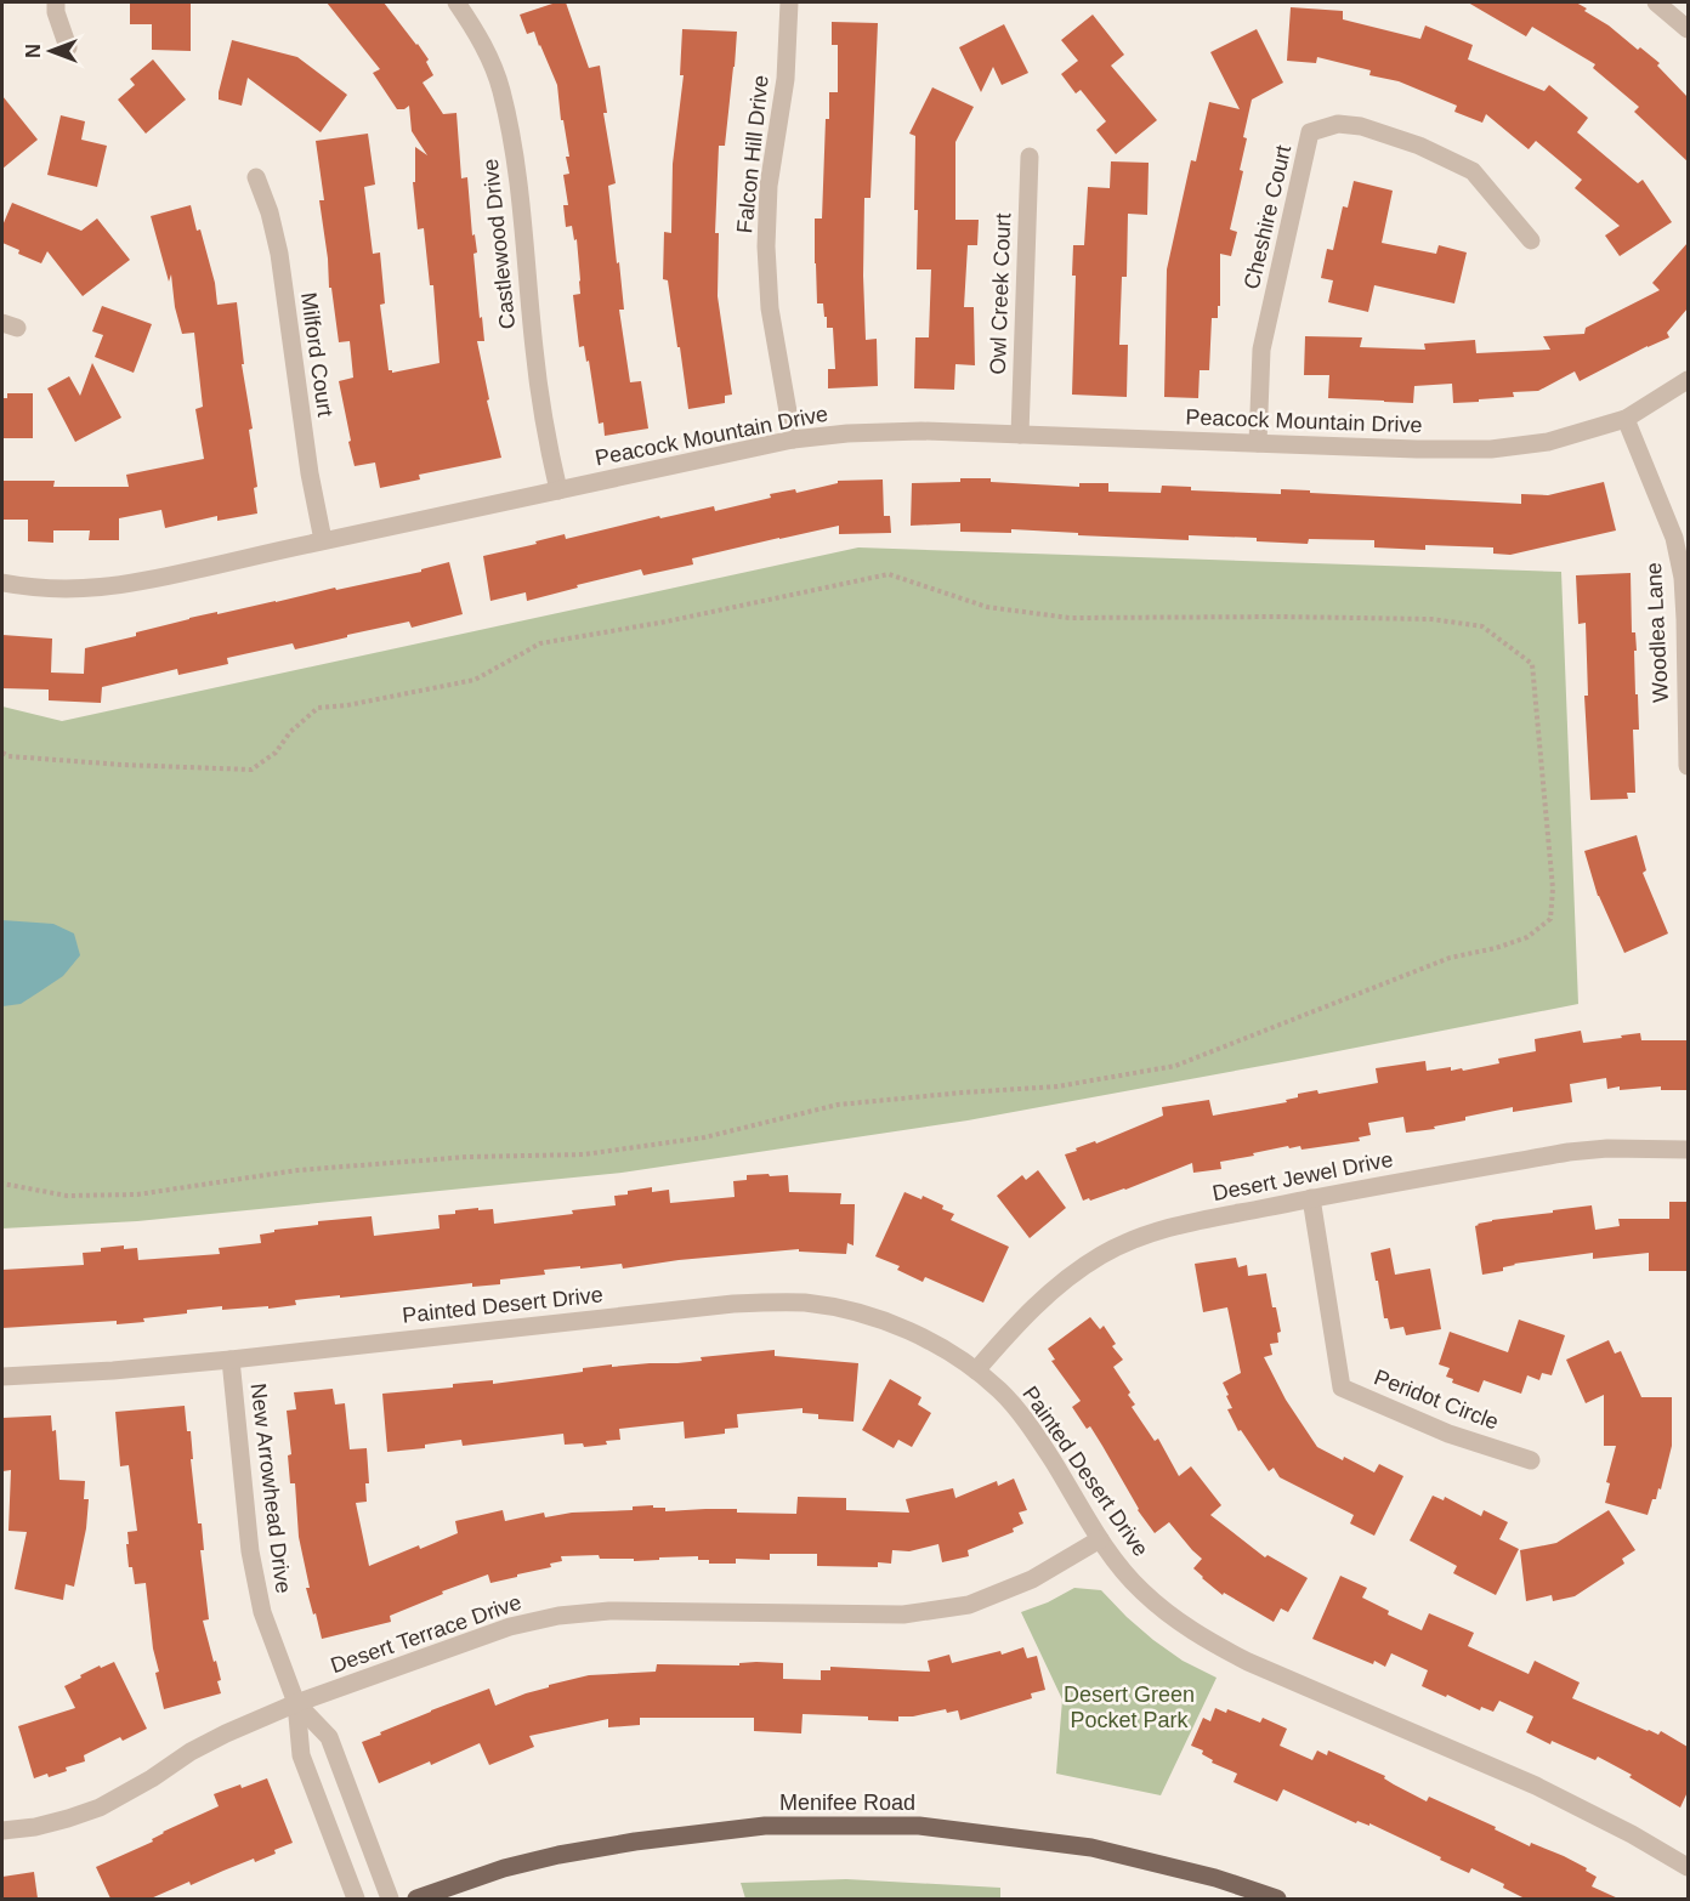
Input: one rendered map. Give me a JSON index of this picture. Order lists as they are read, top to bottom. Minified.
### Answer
{"streets":{"main road":["Menifee Road"],"street":["Falcon Hill Drive","Cheshire Court","Castlewood Drive","Owl Creek Court","Milford Court","Peacock Mountain Drive","Woodlea Lane","Desert Jewel Drive","Painted Desert Drive","Peridot Circle","New Arrowhead Drive","Desert Terrace Drive"]},"crossings":[["Falcon Hill Drive","Peacock Mountain Drive"],["Cheshire Court","Peacock Mountain Drive"],["Castlewood Drive","Peacock Mountain Drive"],["Owl Creek Court","Peacock Mountain Drive"],["Milford Court","Peacock Mountain Drive"],["Peacock Mountain Drive","Woodlea Lane"],["Desert Jewel Drive","Painted Desert Drive"],["Desert Jewel Drive","Peridot Circle"],["Painted Desert Drive","New Arrowhead Drive"],["Painted Desert Drive","Desert Terrace Drive"],["New Arrowhead Drive","Desert Terrace Drive"]],"parks":["Desert Green Pocket Park"],"north":"left"}
